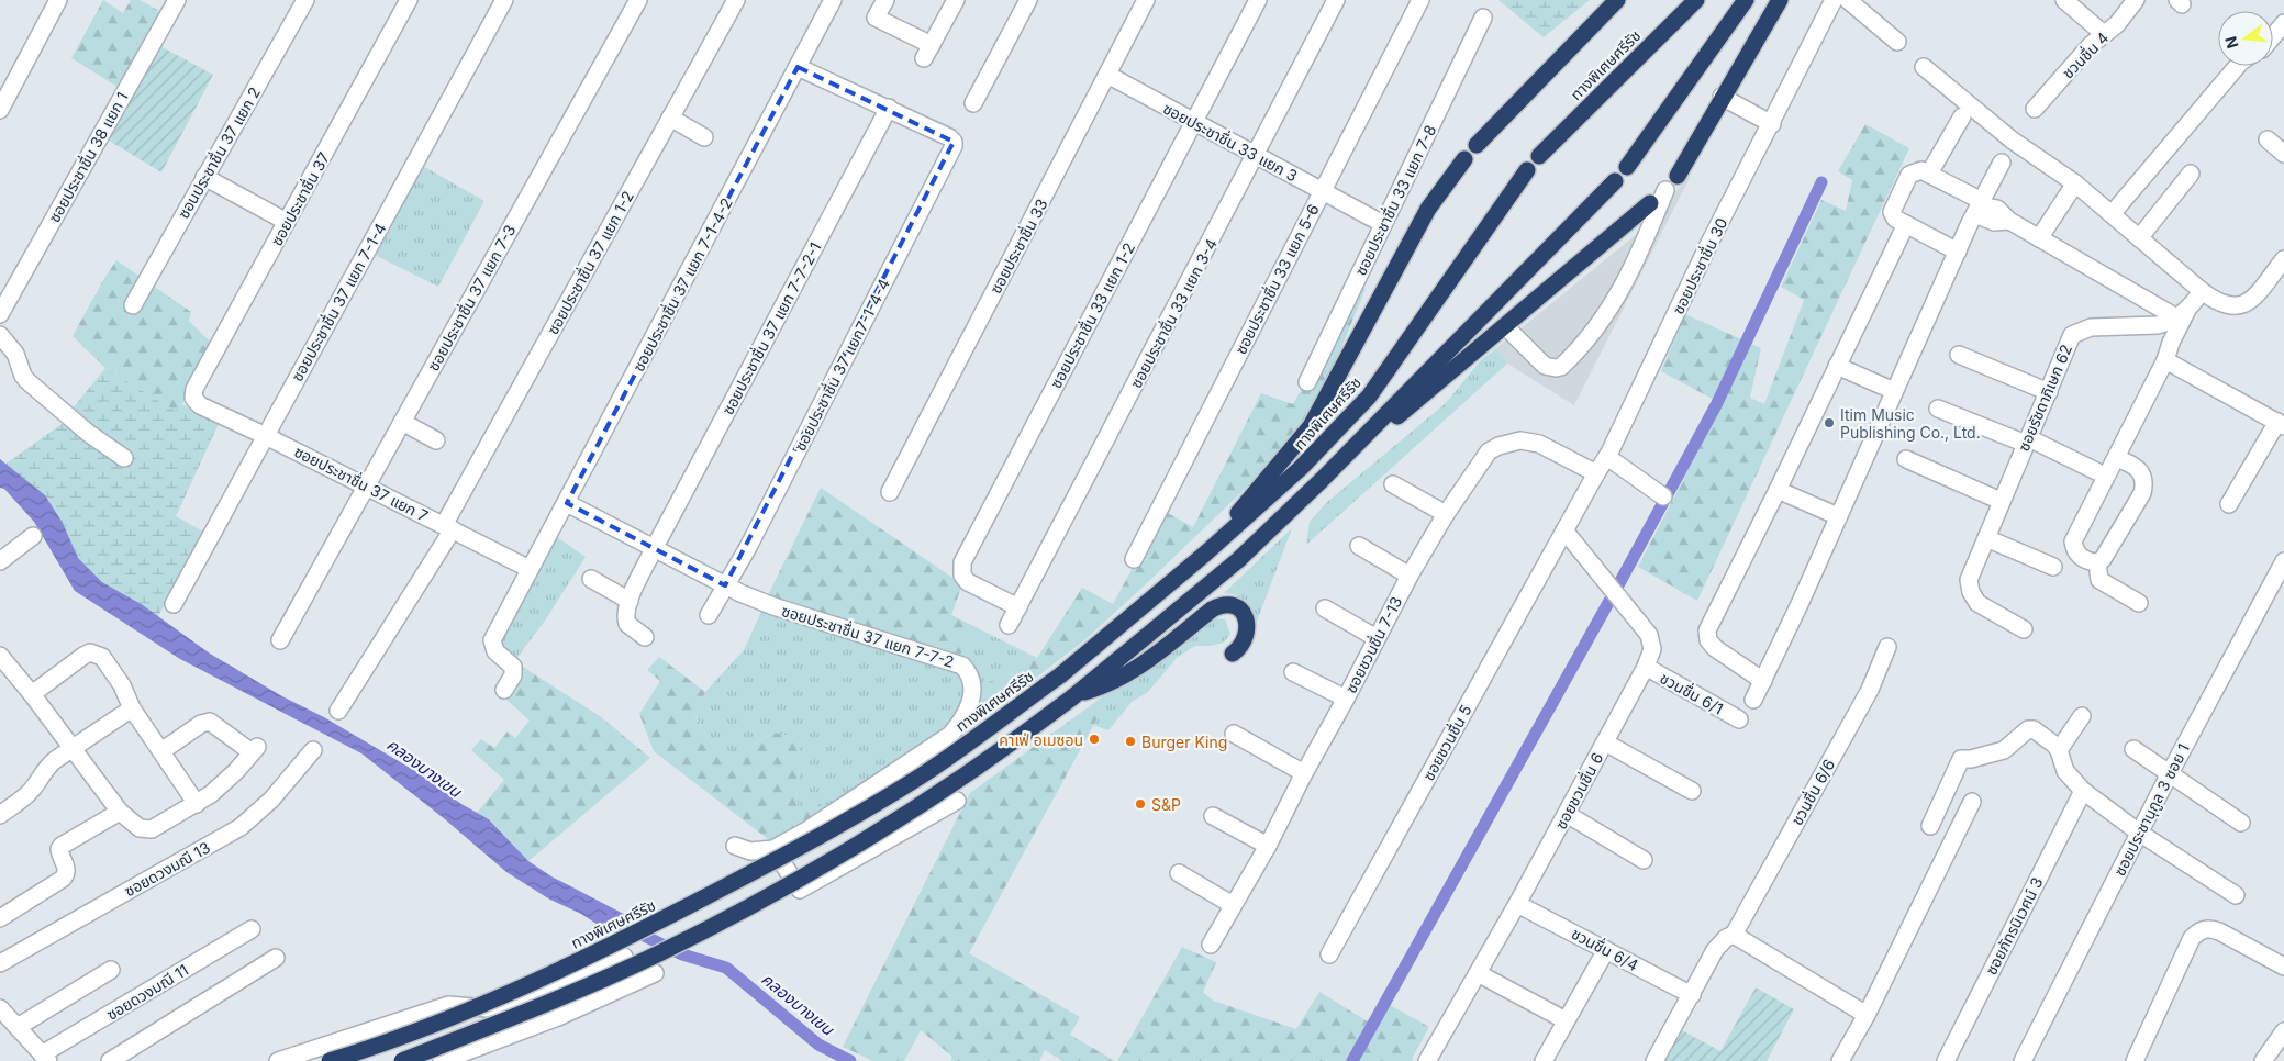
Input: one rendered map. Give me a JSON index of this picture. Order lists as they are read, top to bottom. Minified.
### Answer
{"streets":{"highway":["ทางพิเศษศรีรัช"],"street":["ชวนชื่น 4","ซอยประชาชื่น 33 แยก 3","ซอนประชาชื่น 37 แยก 2","ซอยประชาชื่น 38 แยก 1","ซอยประชาชื่น 37","ซอยประชาชื่น 33 แยก 7-8","ซอยประชาชื่น 33","ซอยประชาชื่น 37 แยก 1-2","ซอยประชาชื่น 30","ซอยประชาชื่น 33 แยก 5-6","ซอยประชาชื่น 37 แยก 7-1-4-2","ซอยประชาชื่น 37 แยก 7-3","ซอยประชาชื่น 37 แยก 7-1-4","ซอยประชาชื่น 33 แยก 3-4","ซอยประชาชื่น 33 แยก 1-2","ซอยประชาชื่น 37 แยก 7-7-2-1","ซอยประชาชื่น 37 แยก7-1-4-4","ซอยรัชดาภิเษก 62","ซอยประชาชื่น 37 แยก 7","ซอยประชาชื่น 37 แยก 7-7-2","ซอยชวนชื่น 7-13","ชวนชื่น 6/1","ซอยชวนชื่น 5","ซอยชวนชื่น 6","ชวนชื่น 6/6","ซอยประชานุกูล 3 ซอย 1","ซอยดวงมณี 13","ซอยภัทรนิเวศน์ 3","ชวนชื่น 6/4","ซอยดวงมณี 11"]},"crossings":[["ซอยประชาชื่น 33 แยก 3","ซอยประชาชื่น 33 แยก 7-8"],["ซอยประชาชื่น 33 แยก 3","ซอยประชาชื่น 33"],["ซอยประชาชื่น 33 แยก 3","ซอยประชาชื่น 33 แยก 5-6"],["ซอยประชาชื่น 33 แยก 3","ซอยประชาชื่น 33 แยก 3-4"],["ซอยประชาชื่น 33 แยก 3","ซอยประชาชื่น 33 แยก 1-2"],["ซอยประชาชื่น 37","ซอยประชาชื่น 37 แยก 7"],["ซอยประชาชื่น 37 แยก 1-2","ซอยประชาชื่น 37 แยก 7"],["ซอยประชาชื่น 30","ซอยชวนชื่น 7-13"],["ซอยประชาชื่น 30","ซอยชวนชื่น 5"],["ซอยประชาชื่น 30","ซอยชวนชื่น 6"],["ซอยประชาชื่น 37 แยก 7-1-4-2","ซอยประชาชื่น 37 แยก 7"],["ซอยประชาชื่น 37 แยก 7-1-4-2","ซอยประชาชื่น 37 แยก 7-7-2"],["ซอยประชาชื่น 37 แยก 7-3","ซอยประชาชื่น 37 แยก 7"],["ซอยประชาชื่น 37 แยก 7-1-4","ซอยประชาชื่น 37 แยก 7"],["ซอยประชาชื่น 33 แยก 3-4","ซอยประชาชื่น 33 แยก 1-2"],["ซอยประชาชื่น 37 แยก 7-7-2-1","ซอยประชาชื่น 37 แยก7-1-4-4"],["ซอยประชาชื่น 37 แยก 7-7-2-1","ซอยประชาชื่น 37 แยก 7-7-2"],["ซอยประชาชื่น 37 แยก7-1-4-4","ซอยประชาชื่น 37 แยก 7-7-2"],["ชวนชื่น 6/1","ซอยชวนชื่น 6"],["ซอยชวนชื่น 5","ซอยชวนชื่น 6"],["ซอยชวนชื่น 6","ชวนชื่น 6/4"]],"water":["คลองบางเขน"],"places":["Itim Music Publishing Co., Ltd.","คาเฟ่ อเมซอน","Burger King","S&P"],"north":"left"}
